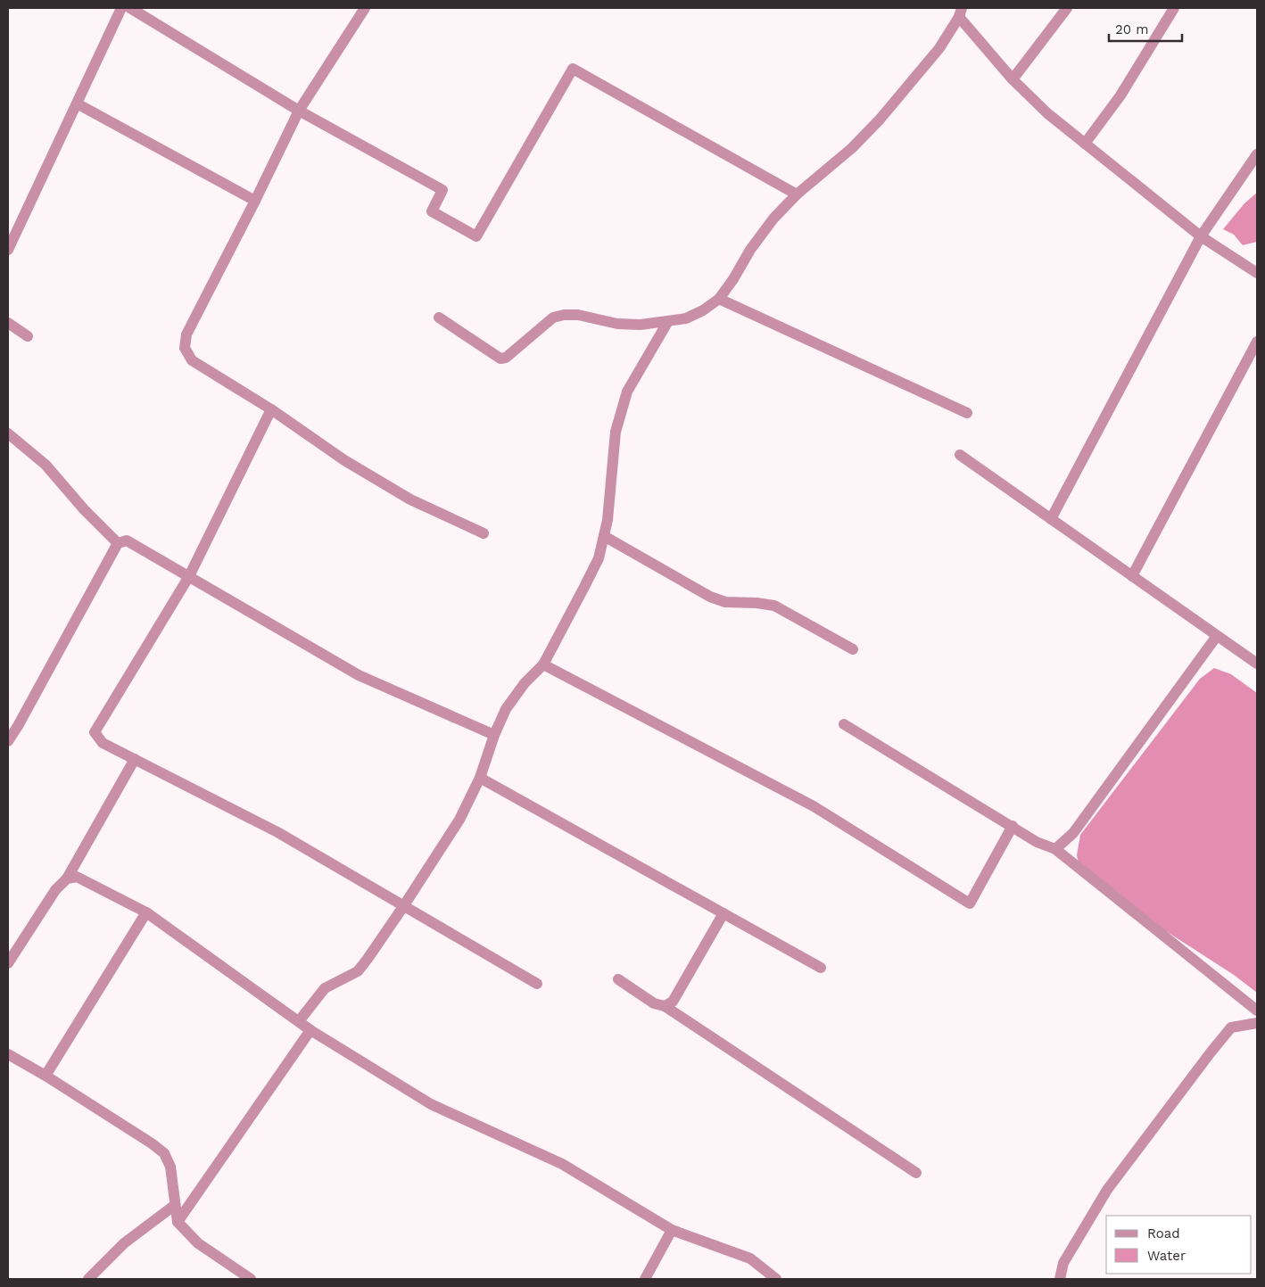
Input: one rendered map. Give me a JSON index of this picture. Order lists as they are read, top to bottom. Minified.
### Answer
{"legend":["Road","Water"],"scale_bar":"20 m"}
